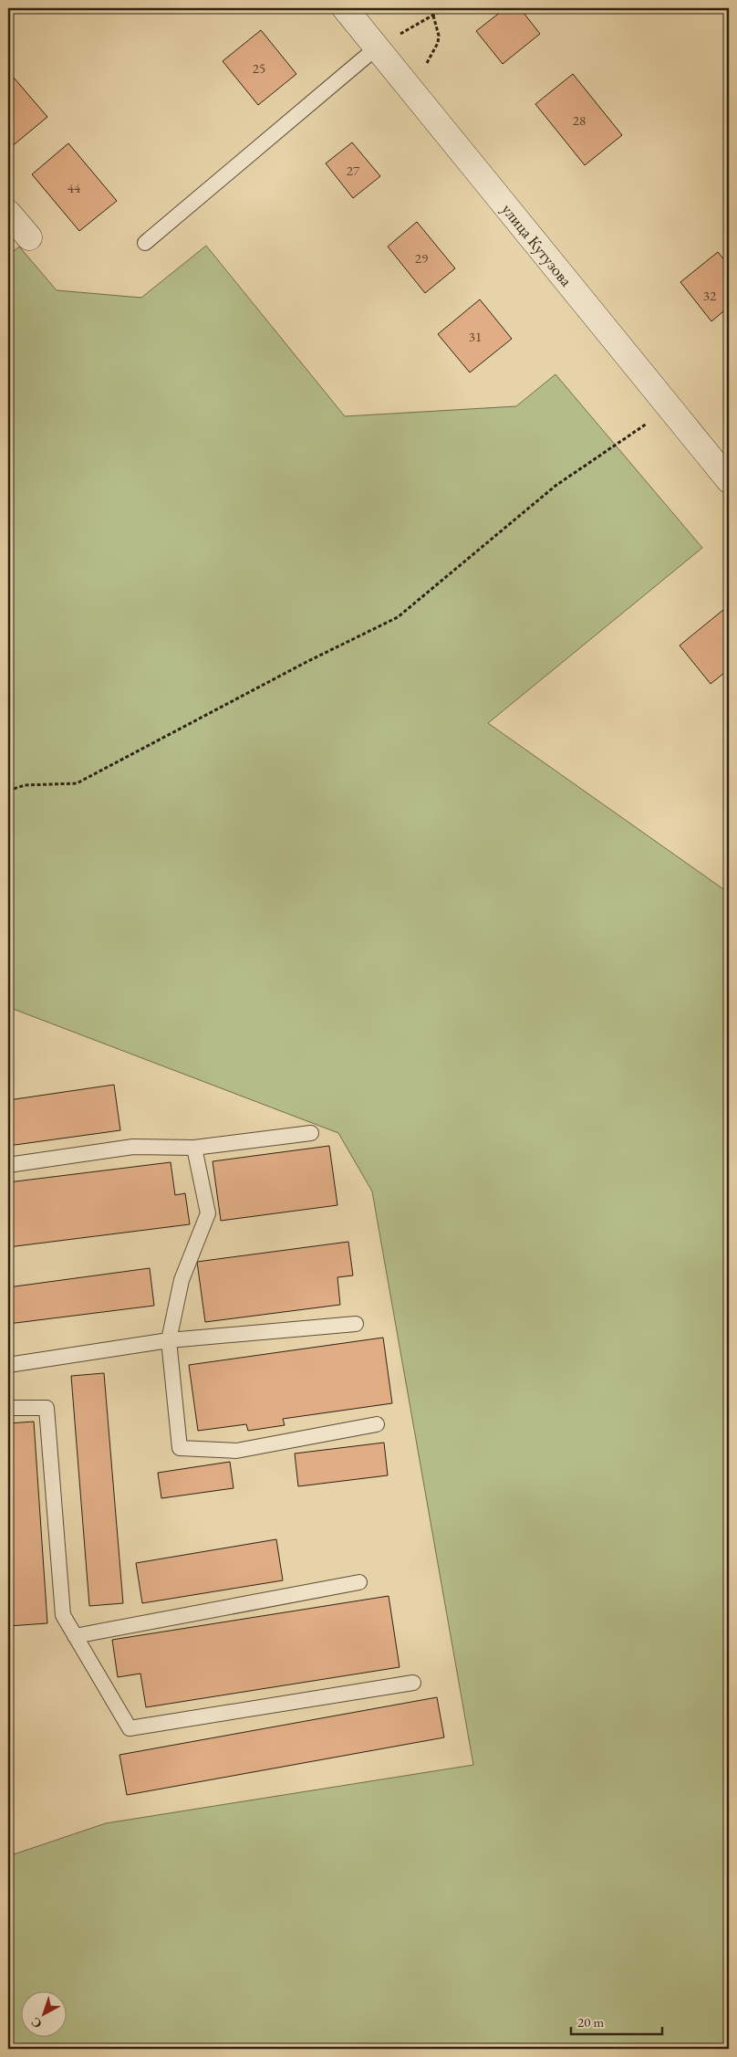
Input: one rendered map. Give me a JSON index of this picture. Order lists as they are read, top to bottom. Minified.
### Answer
{"streets":{"street":["улица Кутузова"]},"house_numbers":["25","28","27","44","29","32","31"],"scale_bar":"20 m","north":"bottom left"}
